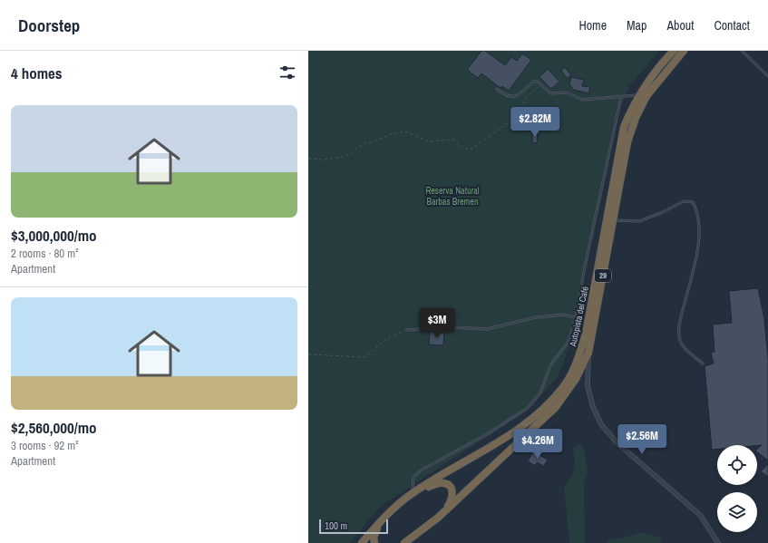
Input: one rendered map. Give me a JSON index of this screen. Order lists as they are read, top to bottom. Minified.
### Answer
{"streets":{"highway":["29","Autopista del Café"]},"parks":["Reserva Natural Barbas Bremen"],"scale_bar":"100 m","page":{"header":"Doorstep","nav":["Home","Map","About","Contact"],"heading":"4 homes","list":[{"name":"$3,000,000/mo","note":"2 rooms · 80 m² · Apartment"},{"name":"$2,560,000/mo","note":"3 rooms · 92 m² · Apartment"}],"price":["$2.82M","$3M","$2.56M","$4.26M"],"scale":"100 m"}}
